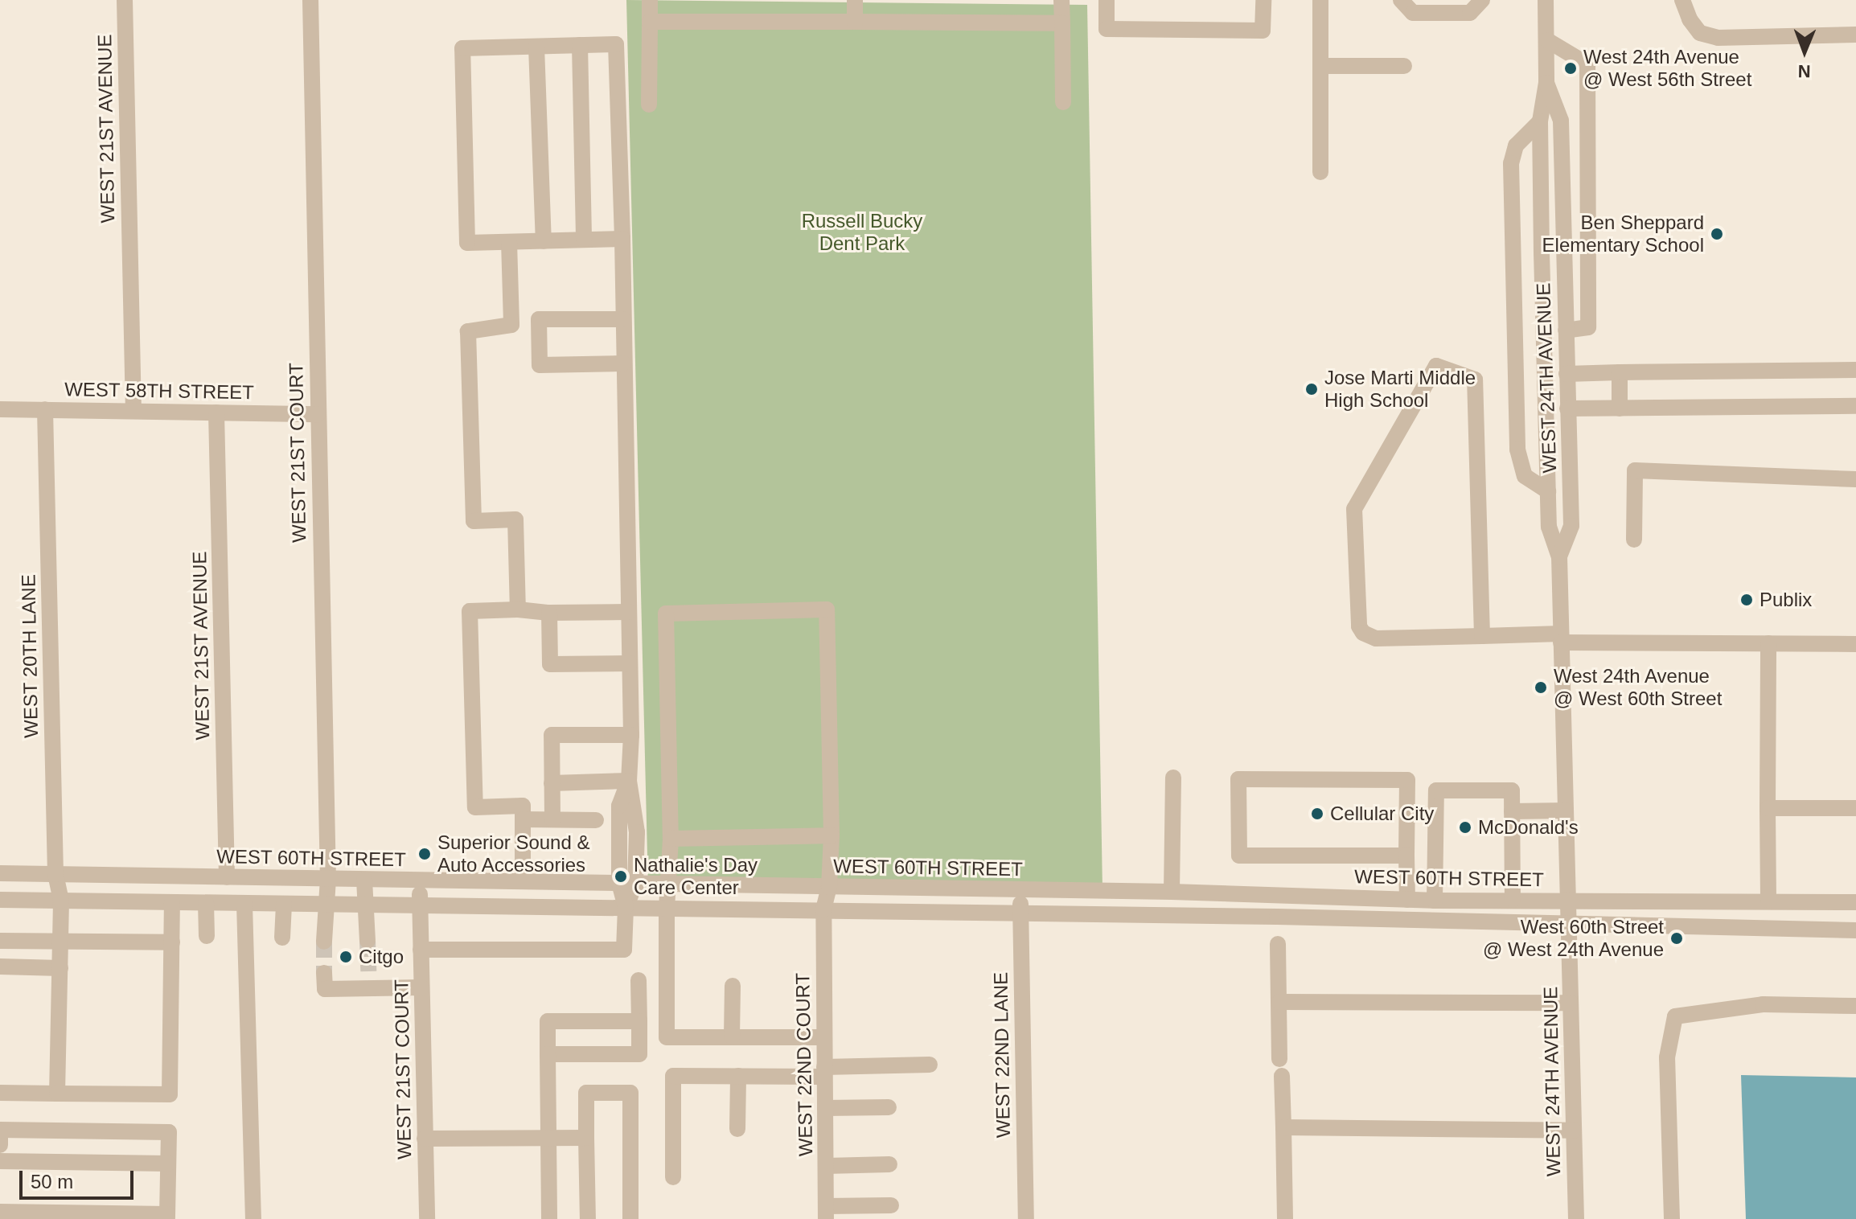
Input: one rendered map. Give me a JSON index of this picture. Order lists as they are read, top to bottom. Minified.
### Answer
{"streets":{"street":["WEST 21ST AVENUE","WEST 24TH AVENUE","WEST 58TH STREET","WEST 21ST COURT","WEST 20TH LANE","WEST 60TH STREET","WEST 22ND LANE","WEST 22ND COURT"]},"crossings":[["WEST 21ST AVENUE","WEST 58TH STREET"],["WEST 21ST AVENUE","WEST 60TH STREET"],["WEST 24TH AVENUE","WEST 60TH STREET"],["WEST 58TH STREET","WEST 21ST COURT"],["WEST 58TH STREET","WEST 20TH LANE"],["WEST 21ST COURT","WEST 60TH STREET"],["WEST 20TH LANE","WEST 60TH STREET"],["WEST 60TH STREET","WEST 22ND LANE"],["WEST 60TH STREET","WEST 22ND COURT"]],"parks":["Russell Bucky Dent Park"],"places":["West 24th Avenue @ West 56th Street","Ben Sheppard Elementary School","Jose Marti Middle High School","Publix","West 24th Avenue @ West 60th Street","Cellular City","McDonald's","Superior Sound & Auto Accessories","Nathalie's Day Care Center","West 60th Street @ West 24th Avenue","Citgo"],"scale_bar":"50 m","north":"bottom"}
